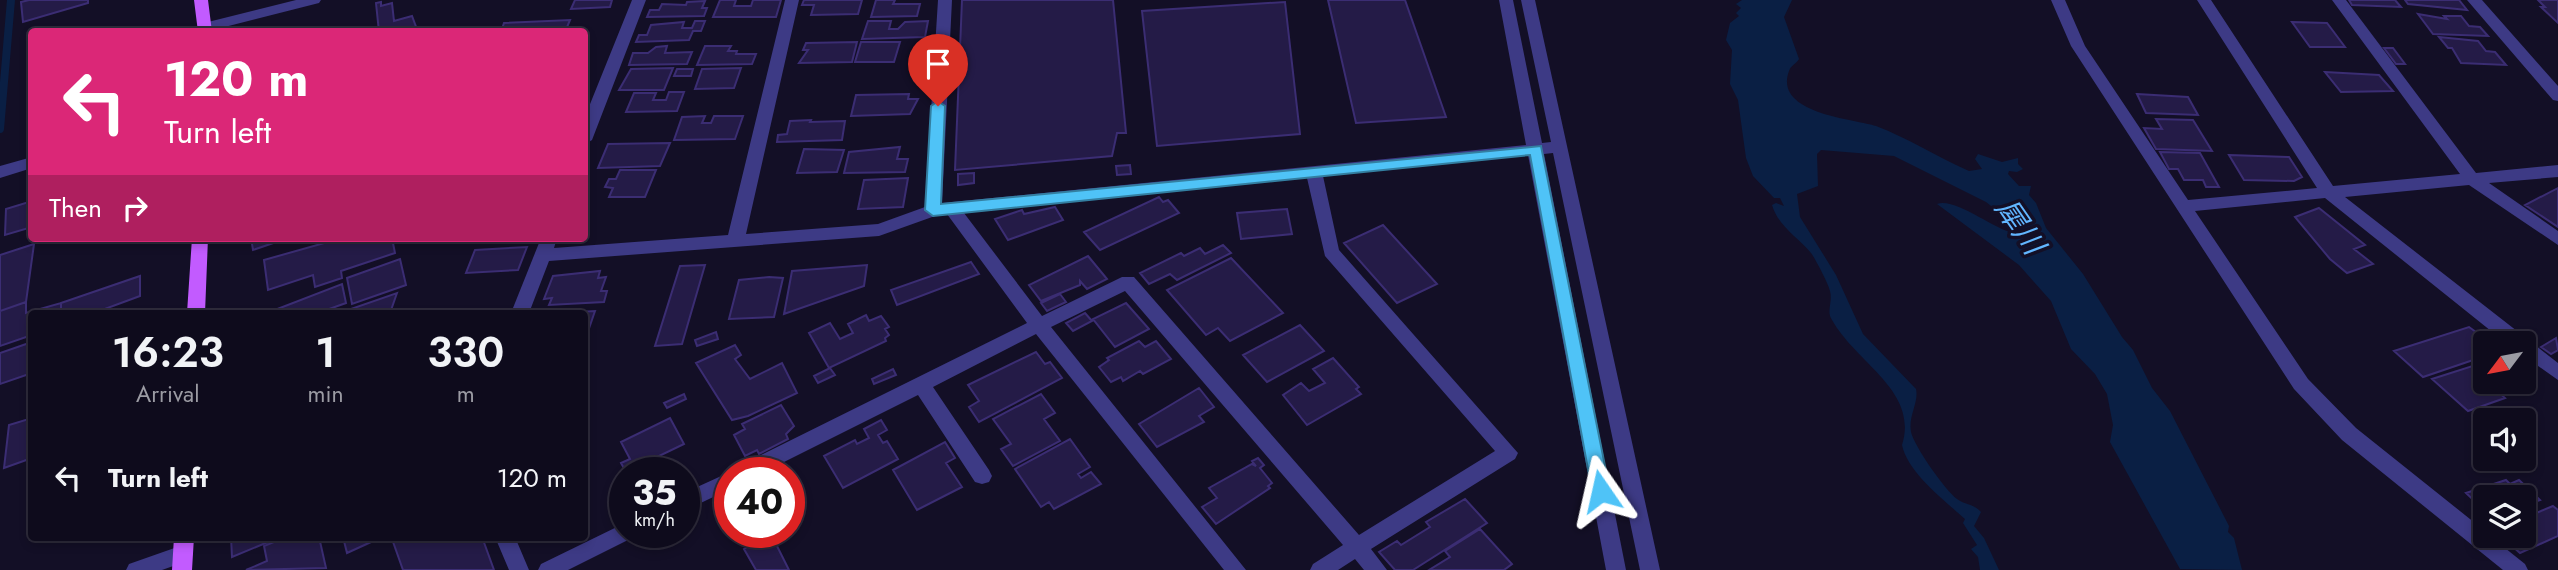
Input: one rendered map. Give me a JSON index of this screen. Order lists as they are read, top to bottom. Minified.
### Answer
{"water":["犀川"],"north":"bottom left","page":{"turn":["120 m","Turn left"],"then":"Then","eta":["16:23","Arrival","1","min","330","m"],"list":[{"name":"Turn left","value":"120 m"}],"speed":"35 km/h","limit":"40"}}
